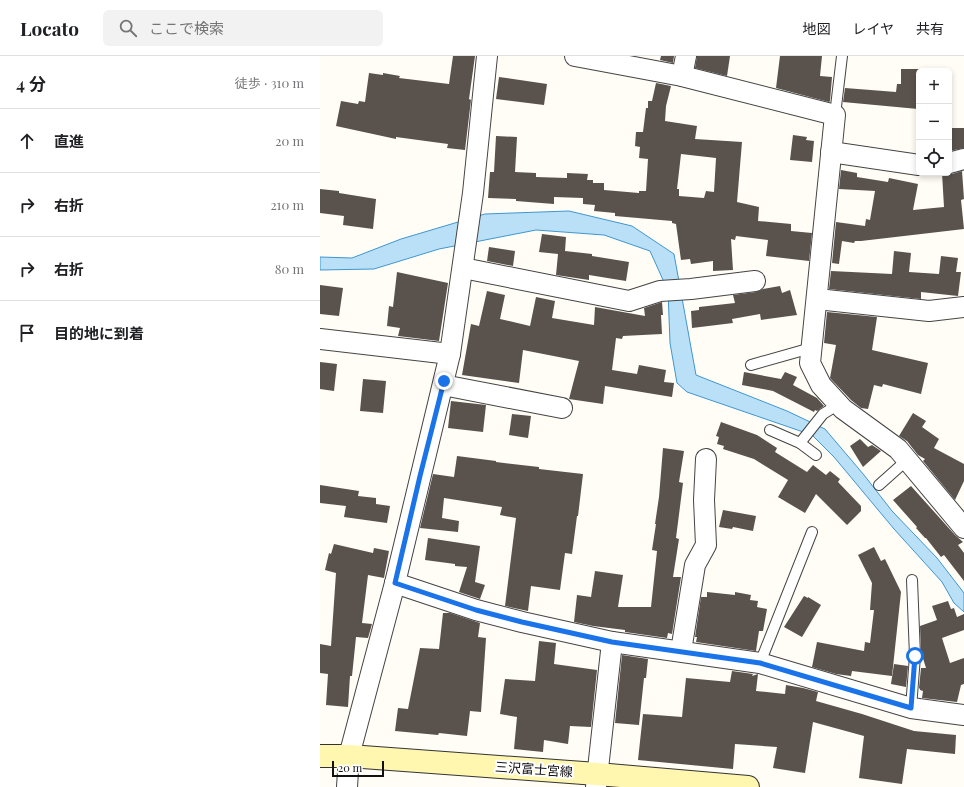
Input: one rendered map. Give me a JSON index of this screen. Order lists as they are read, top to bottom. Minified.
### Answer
{"streets":{"main road":["三沢富士宮線"]},"scale_bar":"20 m","page":{"header":"Locato","search":"ここで検索","nav":["地図","レイヤ","共有"],"heading":["4 分","徒歩 · 310 m"],"map_buttons":["+","−"],"list":[["直進","20 m"],["右折","210 m"],["右折","80 m"],"目的地に到着"],"scale":"20 m"}}
